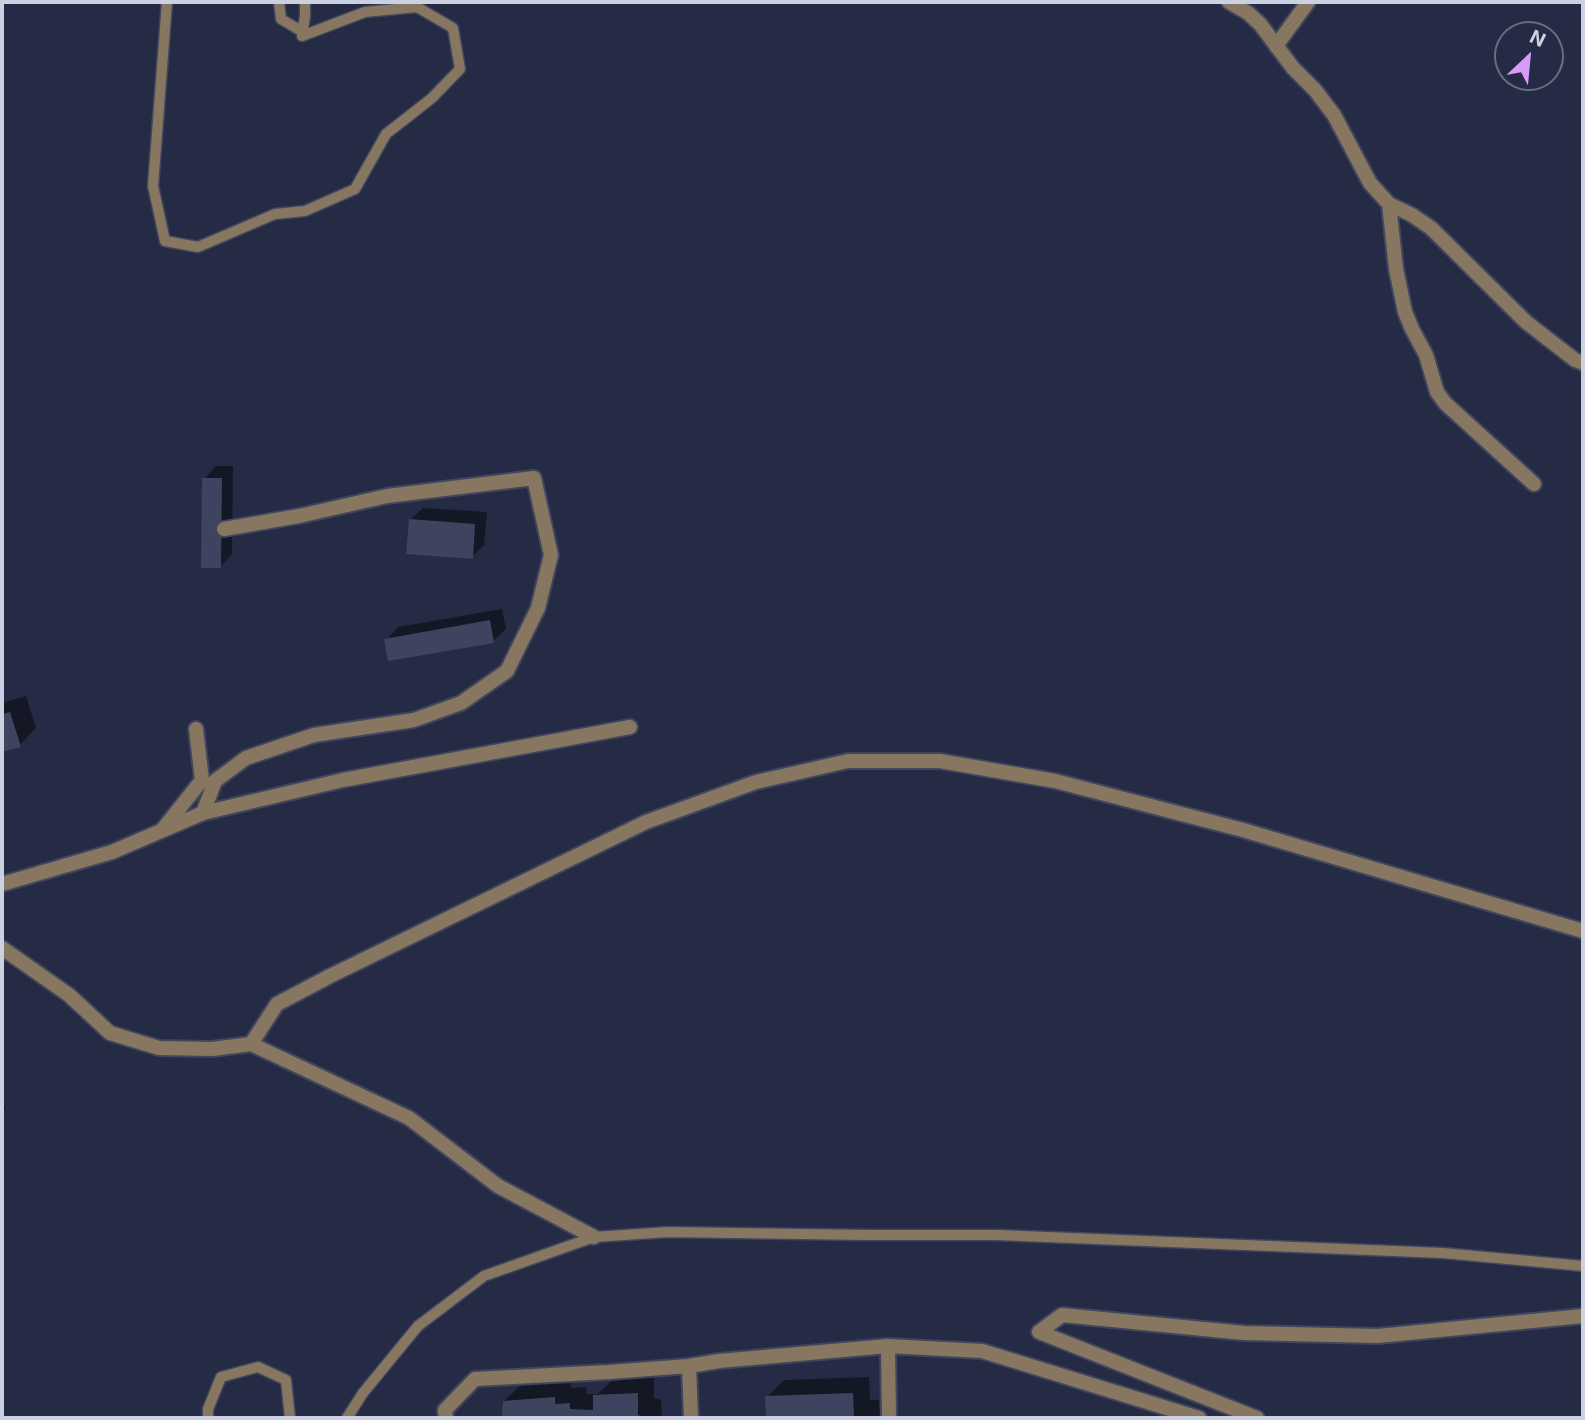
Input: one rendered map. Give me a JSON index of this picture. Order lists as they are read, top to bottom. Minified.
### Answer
{"north":"top right"}
